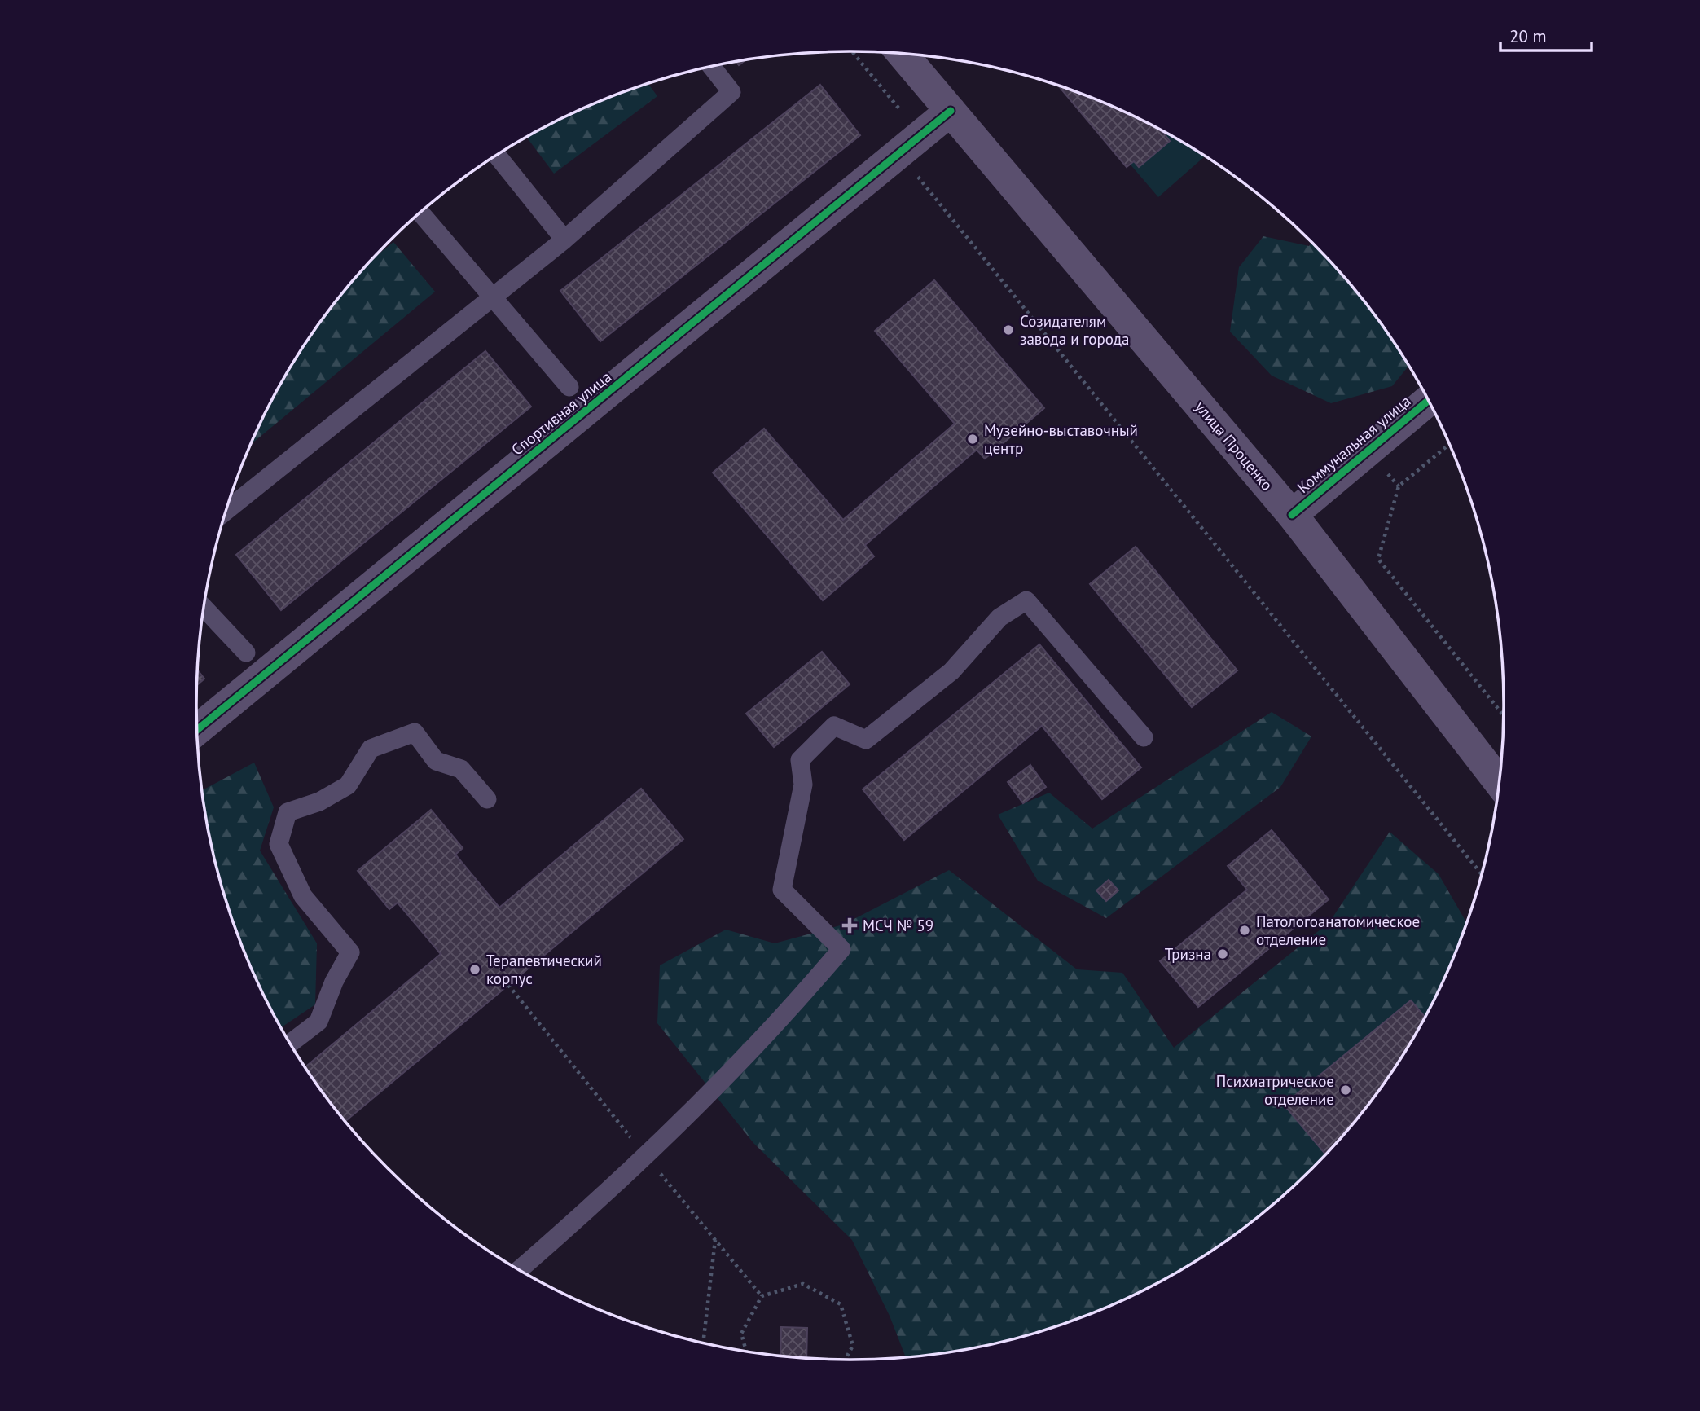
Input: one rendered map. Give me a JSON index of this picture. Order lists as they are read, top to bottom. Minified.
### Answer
{"streets":{"street":["Спортивная улица","Коммунальная улица","улица Проценко"]},"crossings":[["Спортивная улица","улица Проценко"],["Коммунальная улица","улица Проценко"]],"places":{"other":["Созидателям завода и города","Музейно-выставочный центр","Патологоанатомическое отделение","Тризна","Терапевтический корпус","Психиатрическое отделение"],"health":["МСЧ № 59"]},"scale_bar":"20 m"}
